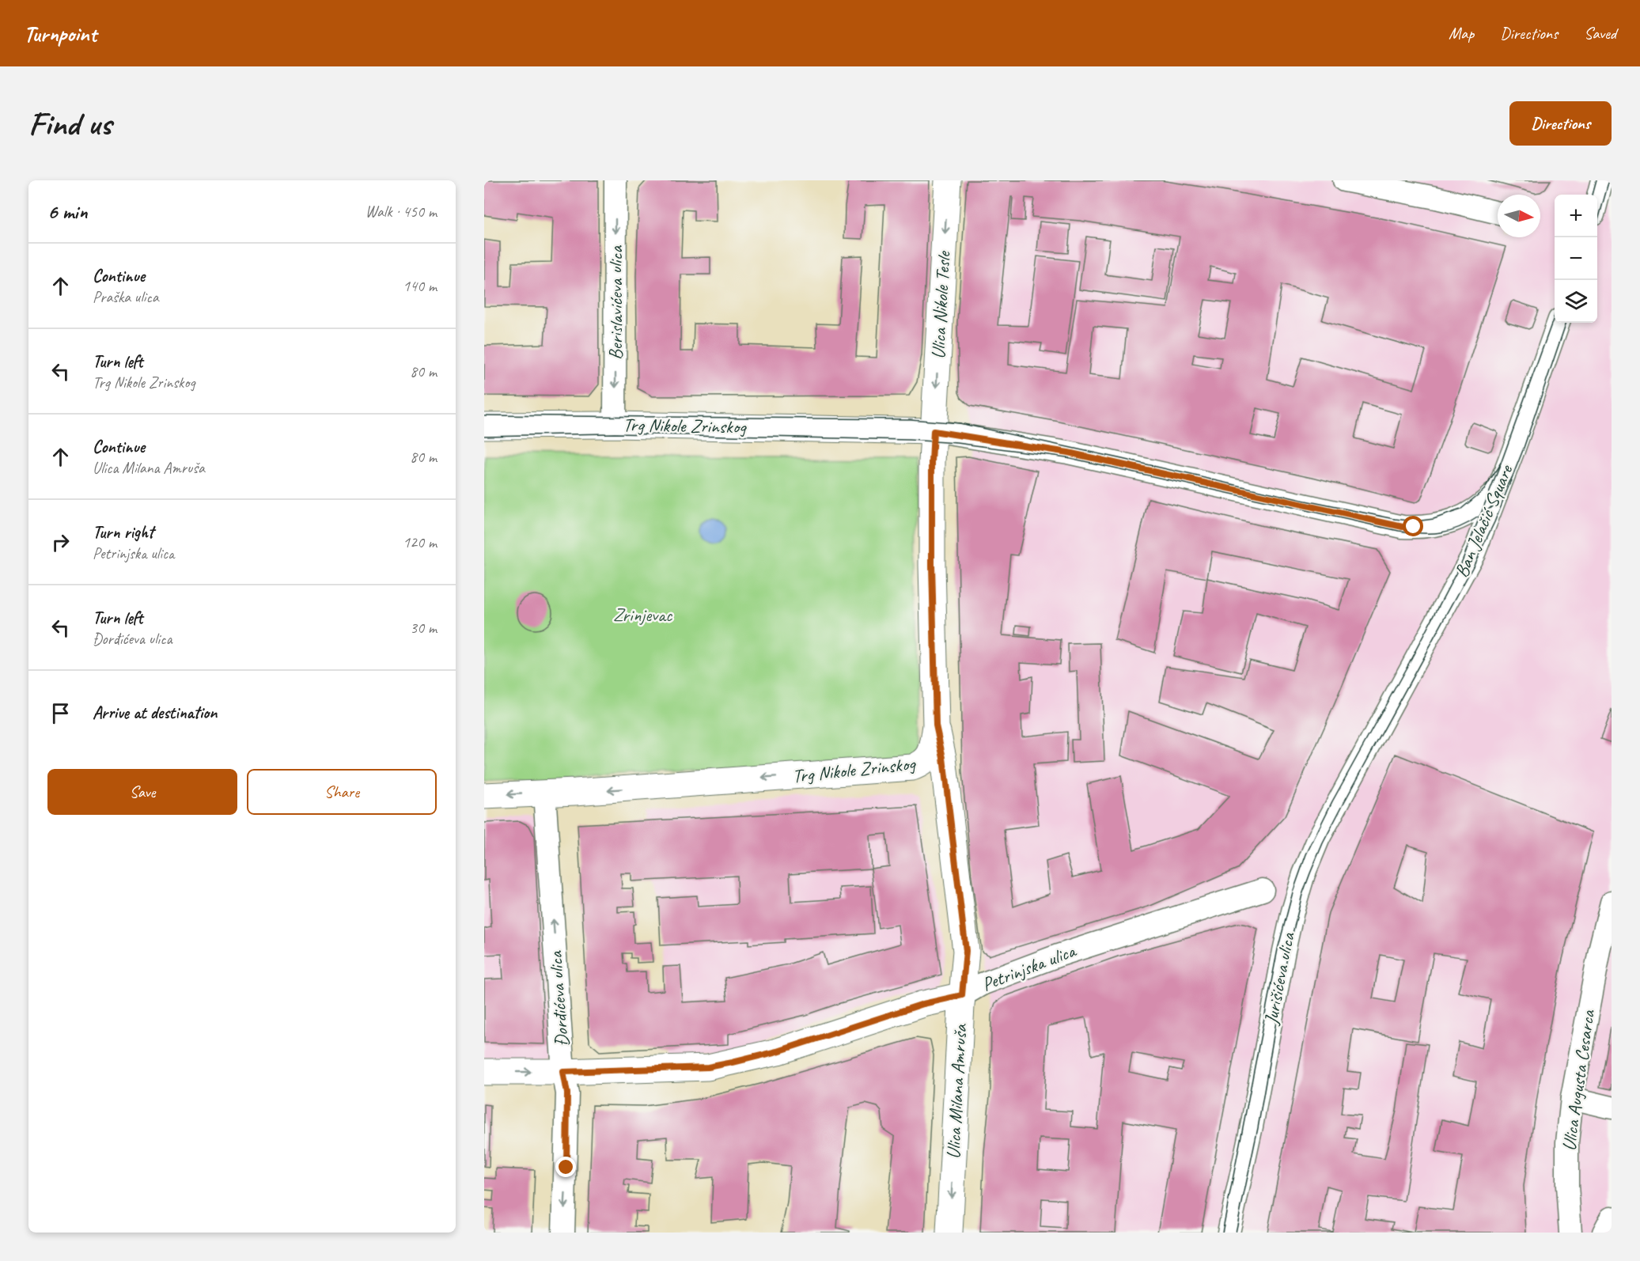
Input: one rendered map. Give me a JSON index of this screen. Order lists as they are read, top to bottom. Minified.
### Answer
{"streets":{"street":["Berislavićeva ulica","Ulica Nikole Tesle","Trg Nikole Zrinskog","Ban Jelačić Square","Petrinjska ulica","Jurišićeva ulica","Đorđićeva ulica","Ulica Augusta Cesarca","Ulica Milana Amruša"]},"crossings":[["Berislavićeva ulica","Trg Nikole Zrinskog"],["Ulica Nikole Tesle","Trg Nikole Zrinskog"],["Trg Nikole Zrinskog","Đorđićeva ulica"],["Trg Nikole Zrinskog","Ulica Milana Amruša"],["Ban Jelačić Square","Jurišićeva ulica"],["Petrinjska ulica","Đorđićeva ulica"],["Petrinjska ulica","Ulica Milana Amruša"]],"one_way":["Berislavićeva ulica","Ulica Nikole Tesle","Trg Nikole Zrinskog","Ulica Milana Amruša"],"parks":["Zrinjevac"],"north":"right","page":{"header":"Turnpoint","nav":["Map","Directions","Saved"],"buttons":["Directions",["Save","Share"]],"title":"Find us","heading":["6 min","Walk · 450 m"],"map_buttons":["+","−"],"list":[["Continue","Praška ulica","140 m"],["Turn left","Trg Nikole Zrinskog","80 m"],["Continue","Ulica Milana Amruša","80 m"],["Turn right","Petrinjska ulica","120 m"],["Turn left","Đorđićeva ulica","30 m"],"Arrive at destination"]}}
